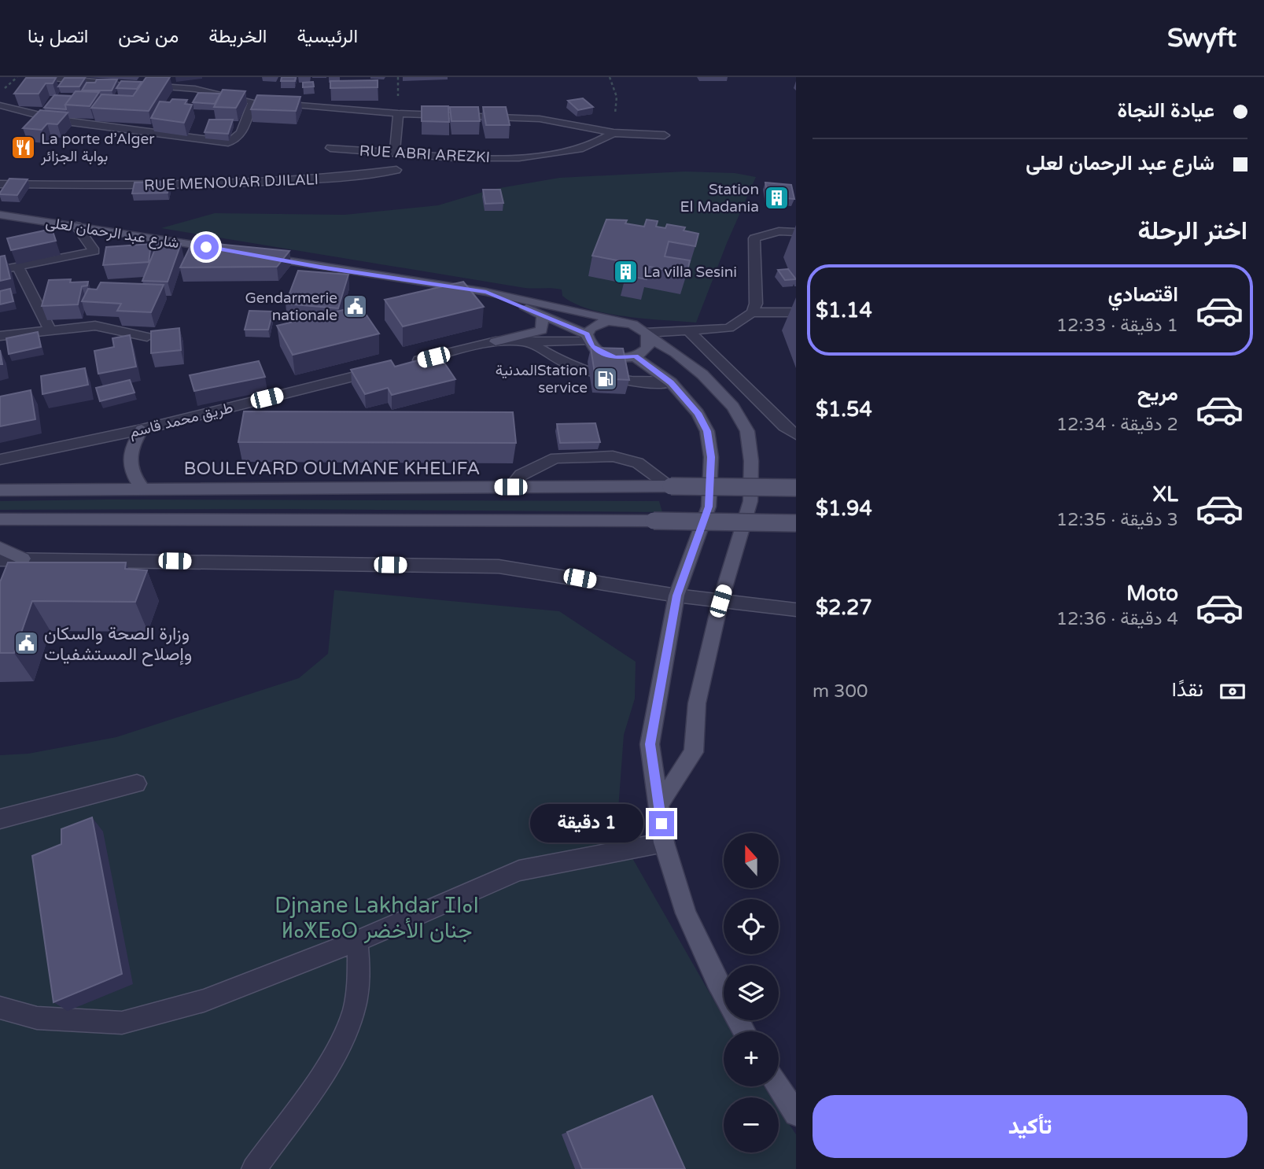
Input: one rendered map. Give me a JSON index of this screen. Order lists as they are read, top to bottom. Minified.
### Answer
{"streets":{"main road":["شارع عبد الرحمان لعلى","BOULEVARD OULMANE KHELIFA"],"street":["RUE ABRI AREZKI","RUE MENOUAR DJILALI","طريق محمد قاسم"]},"parks":["Djnane Lakhdar ⵊⵏⴰⵏ ⵍⴰⵅⴹⴰⵔ جنان الأخضر"],"places":{"restaurant":["La porte d’Alger بوابة الجزائر"],"building":["Station El Madania","La villa Sesini"],"public building":["Gendarmerie nationale","وزارة الصحة والسكان وإصلاح المستشفيات"],"fuel station":["المدنيةStation service"]},"north":"top","page":{"header":"Swyft","nav":["الرئيسية","الخريطة","من نحن","اتصل بنا"],"banner":["عيادة النجاة","شارع عبد الرحمان لعلى"],"heading":"اختر الرحلة","list":[{"name":"اقتصادي","note":"1 دقيقة · 12:33","value":"$1.14"},{"name":"مريح","note":"2 دقيقة · 12:34","value":"$1.54"},{"name":"XL","note":"3 دقيقة · 12:35","value":"$1.94"},{"name":"Moto","note":"4 دقيقة · 12:36","value":"$2.27"}],"pay":["نقدًا","300 m"],"bubble":"1 دقيقة","map_buttons":["+","−"],"buttons":"تأكيد"}}
